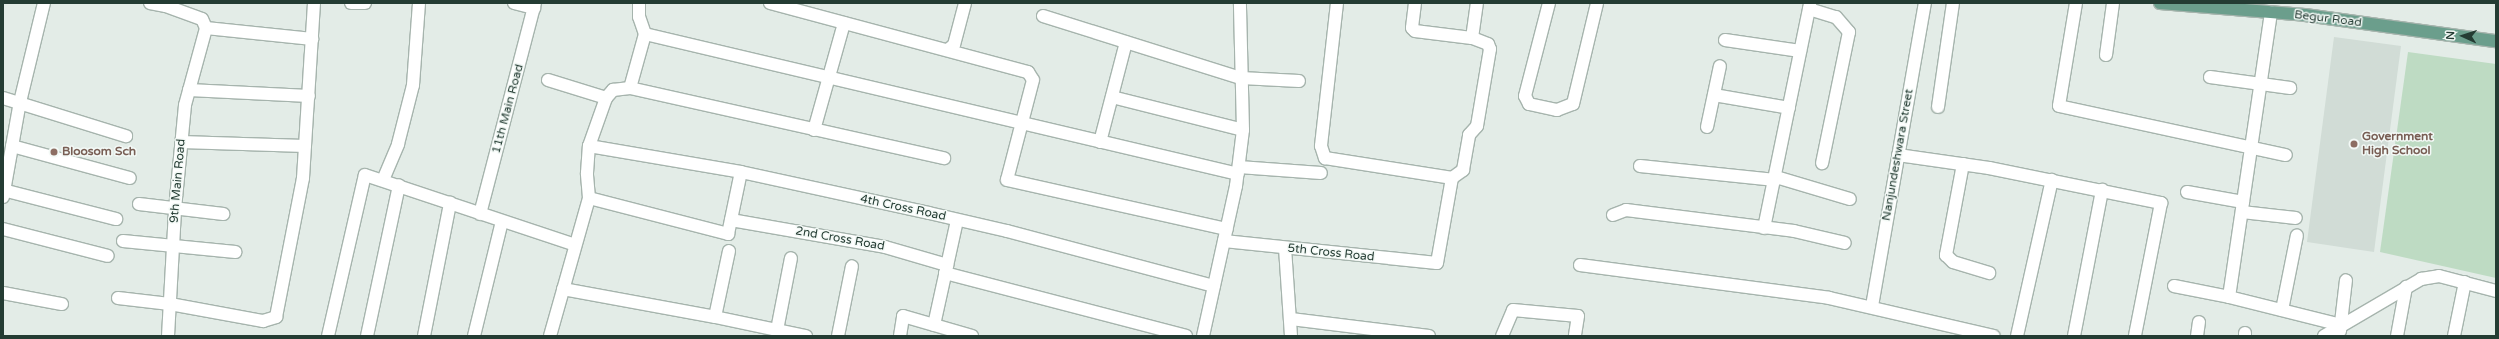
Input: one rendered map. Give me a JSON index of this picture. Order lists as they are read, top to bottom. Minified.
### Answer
{"streets":{"main road":["Begur Road"],"street":["11th Main Road","Nanjundeshwara Street","9th Main Road","4th Cross Road","2nd Cross Road","5th Cross Road"]},"places":["Government High School","Bloosom Sch"],"north":"left"}
